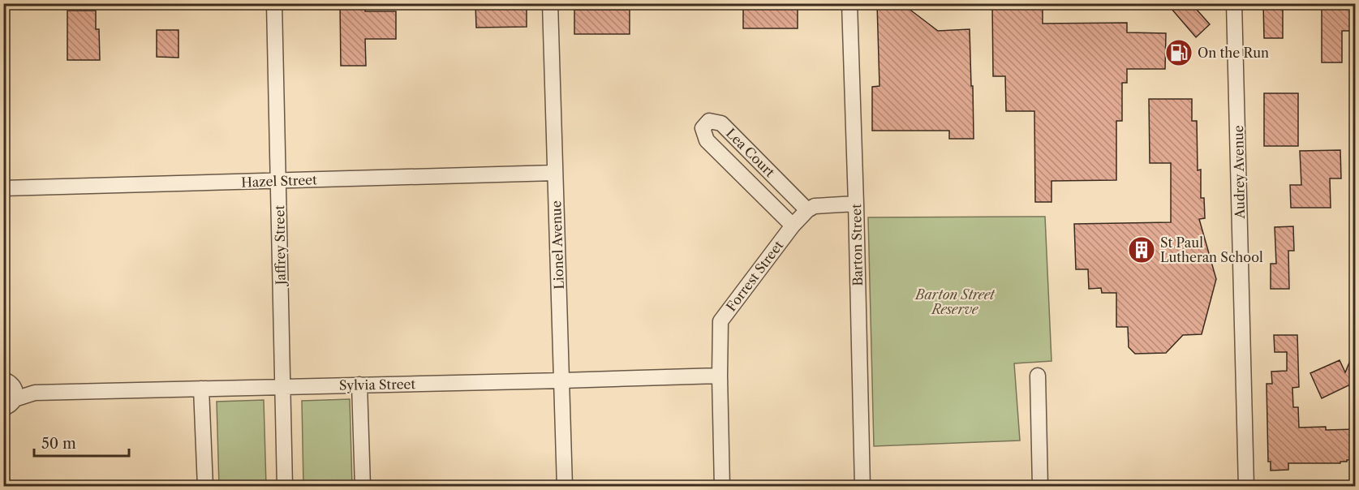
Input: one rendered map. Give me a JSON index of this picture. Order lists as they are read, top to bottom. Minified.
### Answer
{"streets":{"street":["Lea Court","Audrey Avenue","Hazel Street","Jaffrey Street","Lionel Avenue","Barton Street","Forrest Street","Sylvia Street"]},"crossings":[["Lea Court","Forrest Street"],["Hazel Street","Jaffrey Street"],["Hazel Street","Lionel Avenue"],["Jaffrey Street","Sylvia Street"],["Lionel Avenue","Sylvia Street"],["Forrest Street","Sylvia Street"]],"parks":["Barton Street Reserve"],"places":{"fuel station":["On the Run"],"building":["St Paul Lutheran School"]},"scale_bar":"50 m"}
